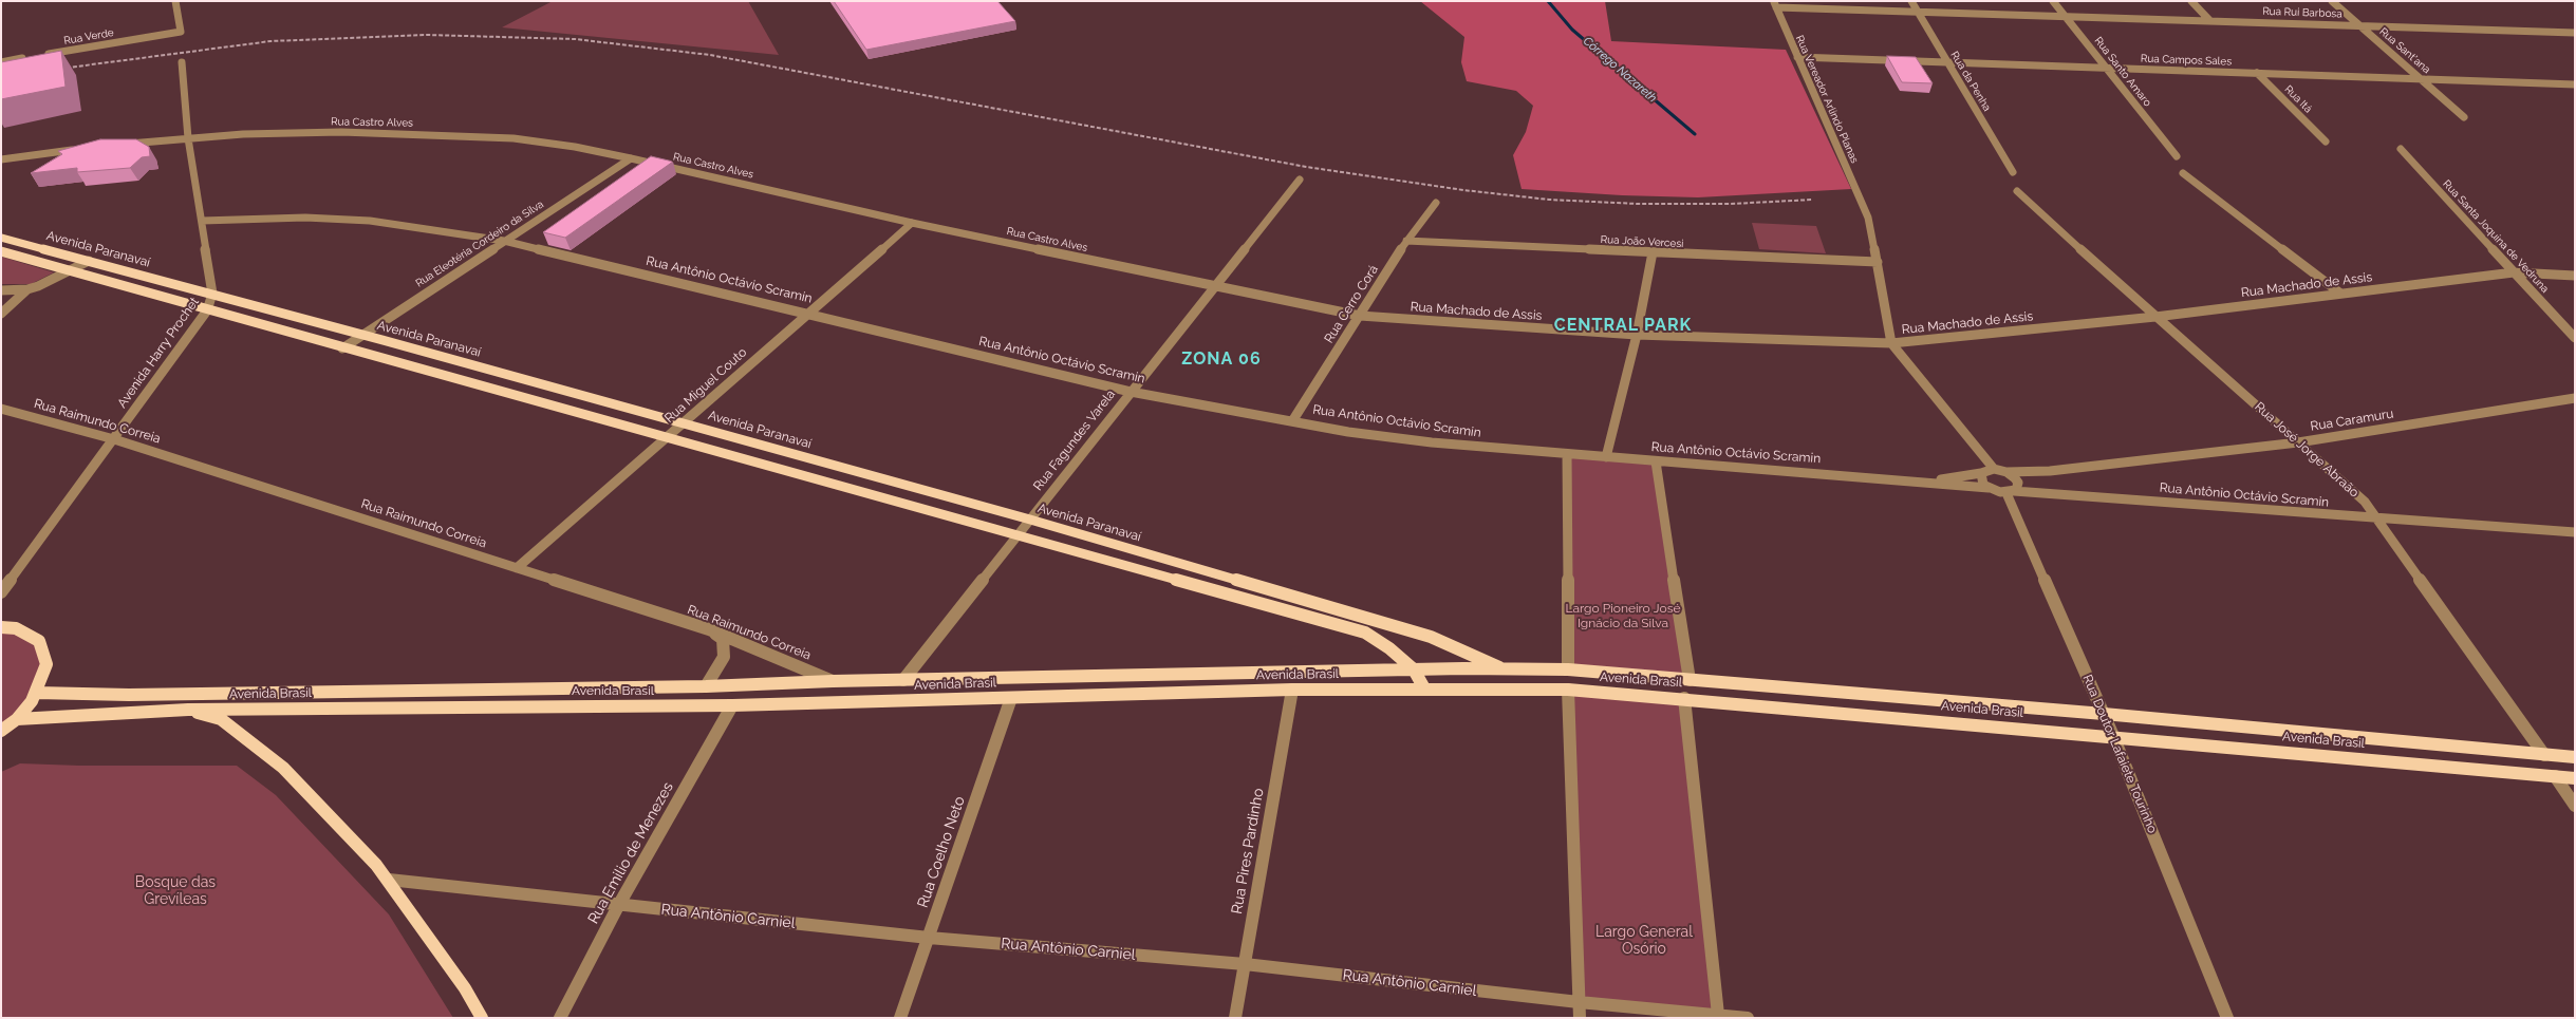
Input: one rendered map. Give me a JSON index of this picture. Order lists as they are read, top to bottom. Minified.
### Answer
{"streets":{"main road":["Avenida Paranavaí","Avenida Brasil"],"street":["Rua Rui Barbosa","Rua Verde","Rua Sant'ana","Rua Campos Sales","Rua Santo Amaro","Rua da Penha","Rua Vereador Arlindo Planas","Rua Itá","Rua Castro Alves","Rua Santa Joquina de Vedruna","Rua João Vercesi","Rua Eleotéria Cordeiro da Silva","Rua Antônio Octávio Scramin","Rua Machado de Assis","Rua Cerro Corá","Avenida Harry Prochet","Rua Miguel Couto","Rua Caramuru","Rua Raimundo Correia","Rua Fagundes Varela","Rua José Jorge Abraão","Rua Doutor Lafaiete Tourinho","Rua Pires Pardinho","Rua Coelho Neto","Rua Emilio de Menezes","Rua Antônio Carniel"]},"crossings":[["Rua Rui Barbosa","Rua Sant'ana"],["Rua Rui Barbosa","Rua Santo Amaro"],["Rua Rui Barbosa","Rua da Penha"],["Rua Rui Barbosa","Rua Vereador Arlindo Planas"],["Rua Sant'ana","Rua Campos Sales"],["Rua Campos Sales","Rua Santo Amaro"],["Rua Campos Sales","Rua da Penha"],["Rua Campos Sales","Rua Vereador Arlindo Planas"],["Rua Campos Sales","Rua Itá"],["Rua Vereador Arlindo Planas","Rua João Vercesi"],["Rua Castro Alves","Rua Eleotéria Cordeiro da Silva"],["Rua Castro Alves","Rua Machado de Assis"],["Rua Castro Alves","Rua Cerro Corá"],["Rua Castro Alves","Avenida Harry Prochet"],["Rua Castro Alves","Rua Miguel Couto"],["Rua Castro Alves","Rua Fagundes Varela"],["Rua Santa Joquina de Vedruna","Rua Machado de Assis"],["Rua João Vercesi","Rua Cerro Corá"],["Rua Eleotéria Cordeiro da Silva","Avenida Paranavaí"],["Rua Eleotéria Cordeiro da Silva","Rua Antônio Octávio Scramin"],["Avenida Paranavaí","Avenida Harry Prochet"],["Avenida Paranavaí","Rua Miguel Couto"],["Avenida Paranavaí","Rua Fagundes Varela"],["Avenida Paranavaí","Avenida Brasil"],["Rua Antônio Octávio Scramin","Rua Cerro Corá"],["Rua Antônio Octávio Scramin","Avenida Harry Prochet"],["Rua Antônio Octávio Scramin","Rua Miguel Couto"],["Rua Antônio Octávio Scramin","Rua Caramuru"],["Rua Antônio Octávio Scramin","Rua Fagundes Varela"],["Rua Antônio Octávio Scramin","Rua José Jorge Abraão"],["Rua Antônio Octávio Scramin","Rua Doutor Lafaiete Tourinho"],["Rua Machado de Assis","Rua Cerro Corá"],["Rua Machado de Assis","Rua José Jorge Abraão"],["Avenida Harry Prochet","Rua Raimundo Correia"],["Rua Miguel Couto","Rua Raimundo Correia"],["Rua Caramuru","Rua José Jorge Abraão"],["Rua Caramuru","Rua Doutor Lafaiete Tourinho"],["Rua Raimundo Correia","Avenida Brasil"],["Rua Fagundes Varela","Avenida Brasil"],["Rua José Jorge Abraão","Avenida Brasil"],["Avenida Brasil","Rua Doutor Lafaiete Tourinho"],["Avenida Brasil","Rua Pires Pardinho"],["Avenida Brasil","Rua Coelho Neto"],["Avenida Brasil","Rua Emilio de Menezes"],["Rua Pires Pardinho","Rua Antônio Carniel"],["Rua Coelho Neto","Rua Antônio Carniel"],["Rua Emilio de Menezes","Rua Antônio Carniel"]],"districts":["CENTRAL PARK","ZONA 06"],"water":["Córrego Nazareth"],"parks":["Largo Pioneiro José Ignácio da Silva","Bosque das Grevíleas","Largo General Osório"]}
